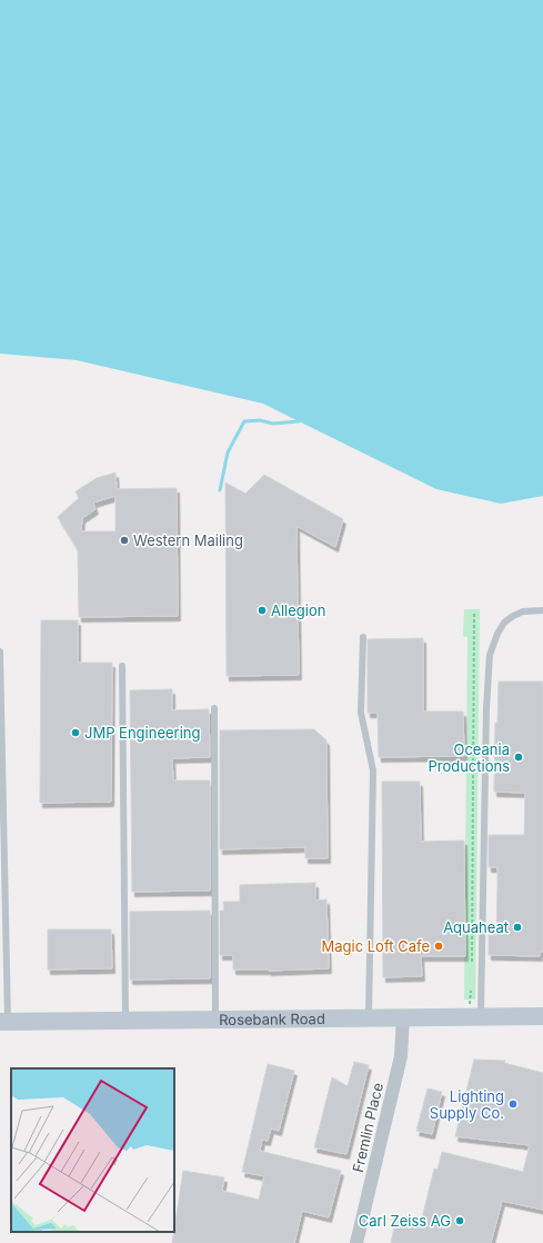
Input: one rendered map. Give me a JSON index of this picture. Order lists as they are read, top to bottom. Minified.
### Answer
{"streets":{"main road":["Rosebank Road"],"street":["Fremlin Place"]},"crossings":[["Rosebank Road","Fremlin Place"]],"places":["Western Mailing","Allegion","JMP Engineering","Oceania Productions","Aquaheat","Magic Loft Cafe","Lighting Supply Co.","Carl Zeiss AG"]}
